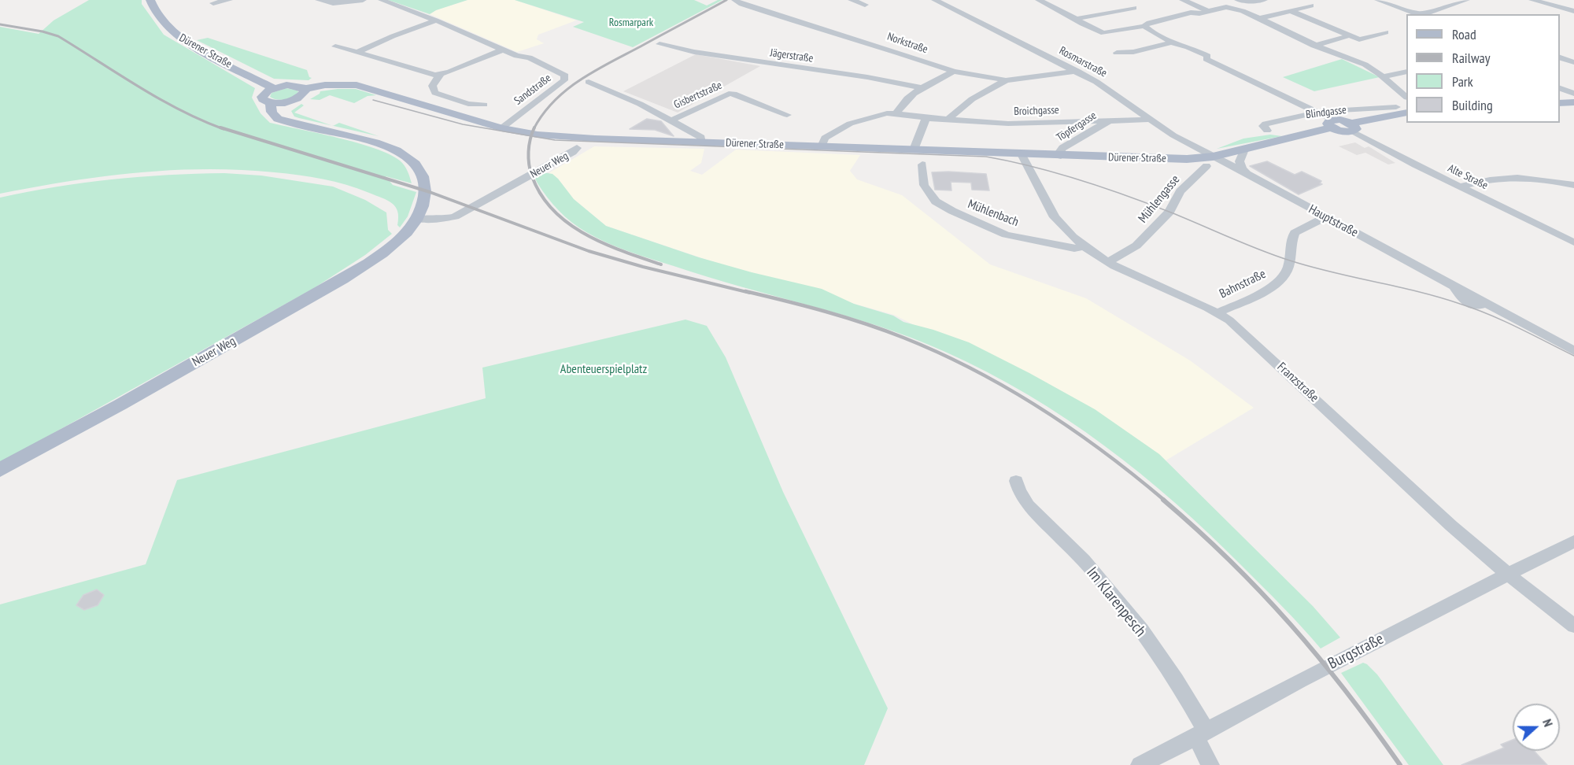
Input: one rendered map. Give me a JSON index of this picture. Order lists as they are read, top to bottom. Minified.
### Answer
{"streets":{"main road":["Dürener Straße","Blindgasse","Neuer Weg"],"street":["Norkstraße","Jägerstraße","Rosmarstraße","Sandstraße","Gisbertstraße","Broichgasse","Töpfergasse","Alte Straße","Mühlengasse","Mühlenbach","Hauptstraße","Bahnstraße","Franzstraße","Im Klarenpesch","Burgstraße"]},"crossings":[["Norkstraße","Rosmarstraße"],["Dürener Straße","Rosmarstraße"],["Dürener Straße","Sandstraße"],["Dürener Straße","Gisbertstraße"],["Dürener Straße","Broichgasse"],["Dürener Straße","Blindgasse"],["Dürener Straße","Töpfergasse"],["Dürener Straße","Mühlengasse"],["Dürener Straße","Hauptstraße"],["Dürener Straße","Franzstraße"],["Rosmarstraße","Broichgasse"],["Rosmarstraße","Blindgasse"],["Rosmarstraße","Mühlengasse"],["Rosmarstraße","Hauptstraße"],["Broichgasse","Töpfergasse"],["Blindgasse","Alte Straße"],["Blindgasse","Mühlengasse"],["Blindgasse","Hauptstraße"],["Mühlengasse","Hauptstraße"],["Mühlengasse","Franzstraße"],["Mühlenbach","Franzstraße"],["Hauptstraße","Bahnstraße"],["Bahnstraße","Franzstraße"],["Franzstraße","Burgstraße"],["Im Klarenpesch","Burgstraße"]],"parks":["Rosmarpark","Abenteuerspielplatz"],"legend":["Road","Railway","Park","Building"],"north":"right"}
